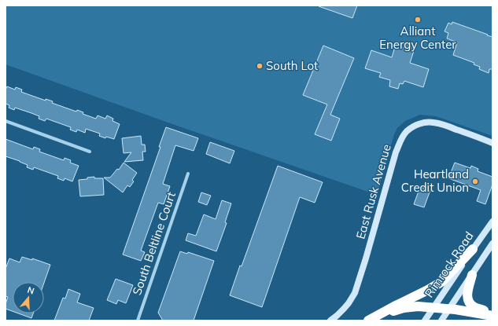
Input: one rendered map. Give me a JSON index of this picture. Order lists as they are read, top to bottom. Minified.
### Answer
{"streets":{"street":["East Rusk Avenue","South Beltline Court","Rimrock Road"]},"places":["Alliant Energy Center","South Lot","Heartland Credit Union"],"north":"top"}
